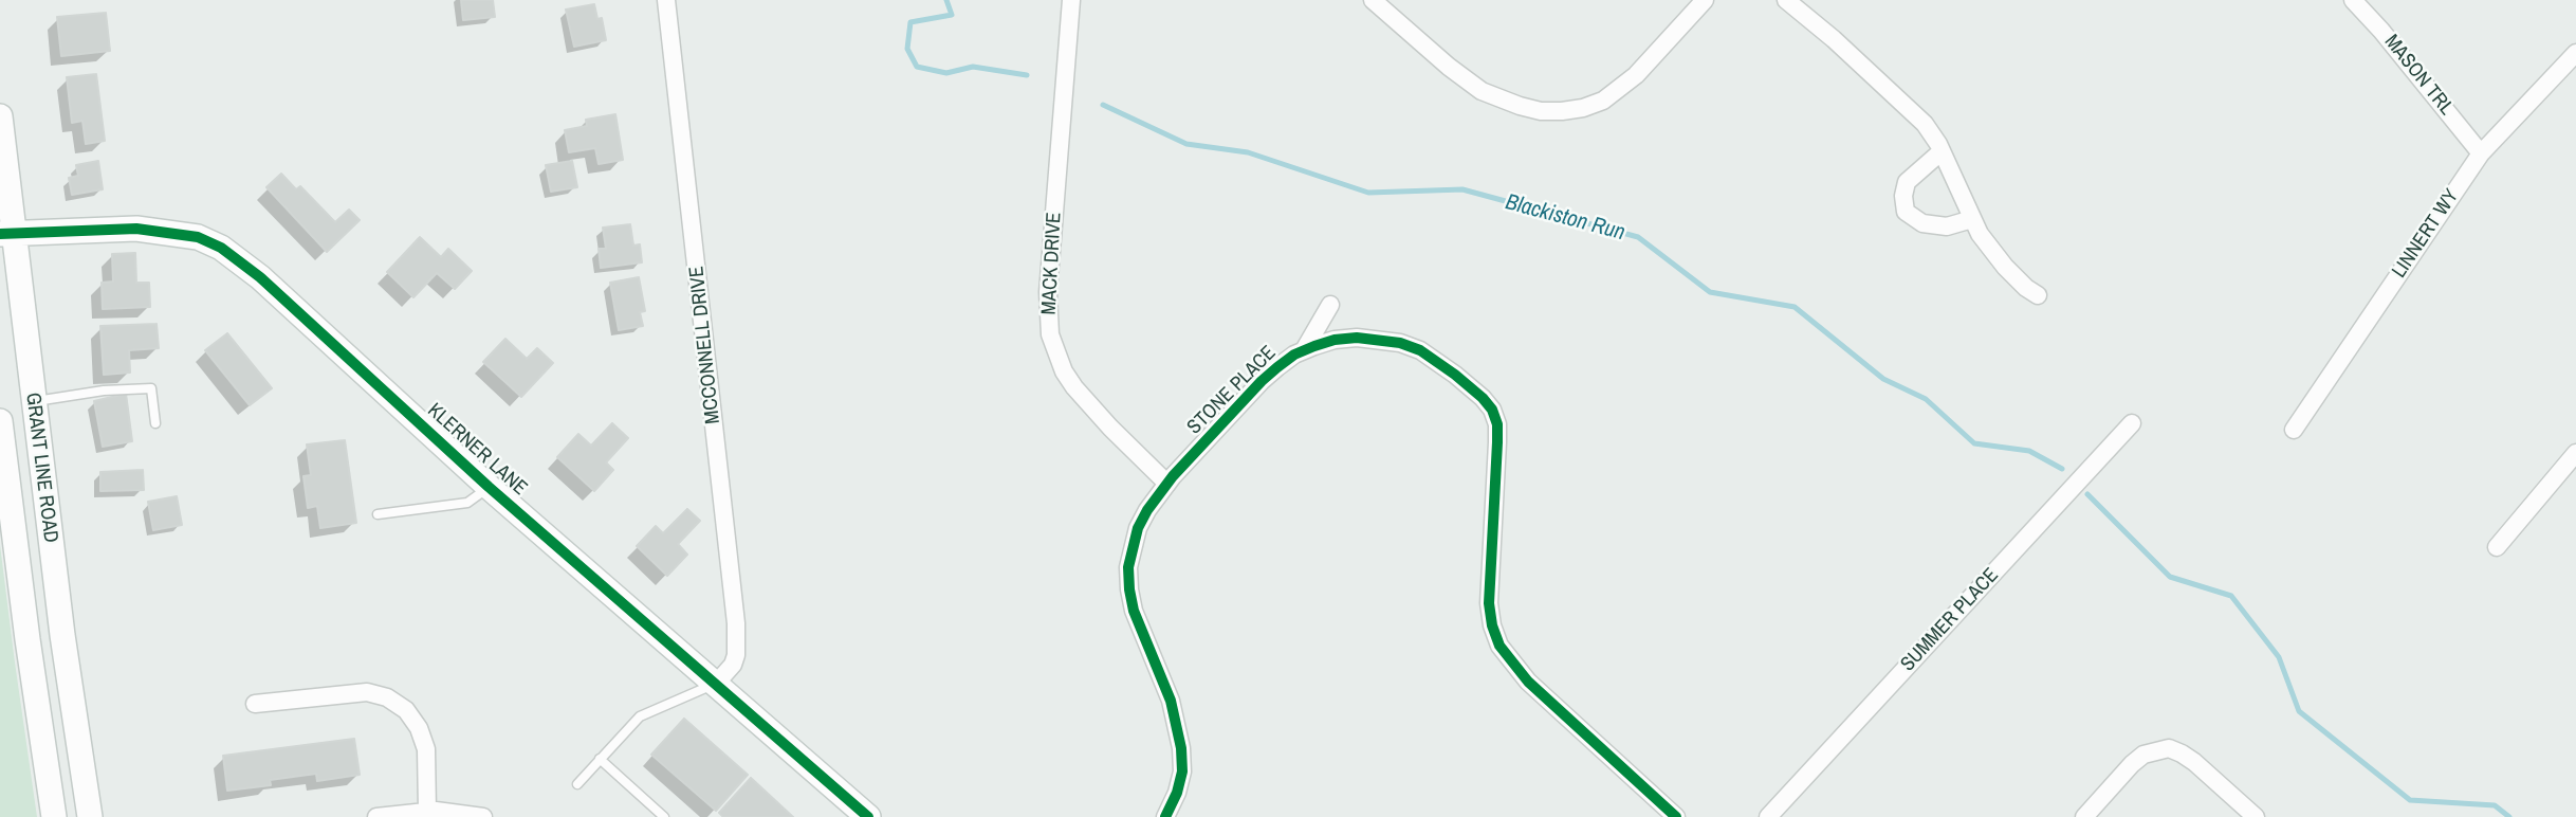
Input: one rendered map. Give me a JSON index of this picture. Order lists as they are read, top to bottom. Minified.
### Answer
{"streets":{"main road":["KLERNER LANE","GRANT LINE ROAD"],"street":["MASON TRL","LINNERT WY","MACK DRIVE","MCCONNELL DRIVE","STONE PLACE","SUMMER PLACE"]},"crossings":[["MASON TRL","LINNERT WY"],["MACK DRIVE","STONE PLACE"],["MCCONNELL DRIVE","KLERNER LANE"],["KLERNER LANE","GRANT LINE ROAD"]],"water":["Blackiston Run"]}
